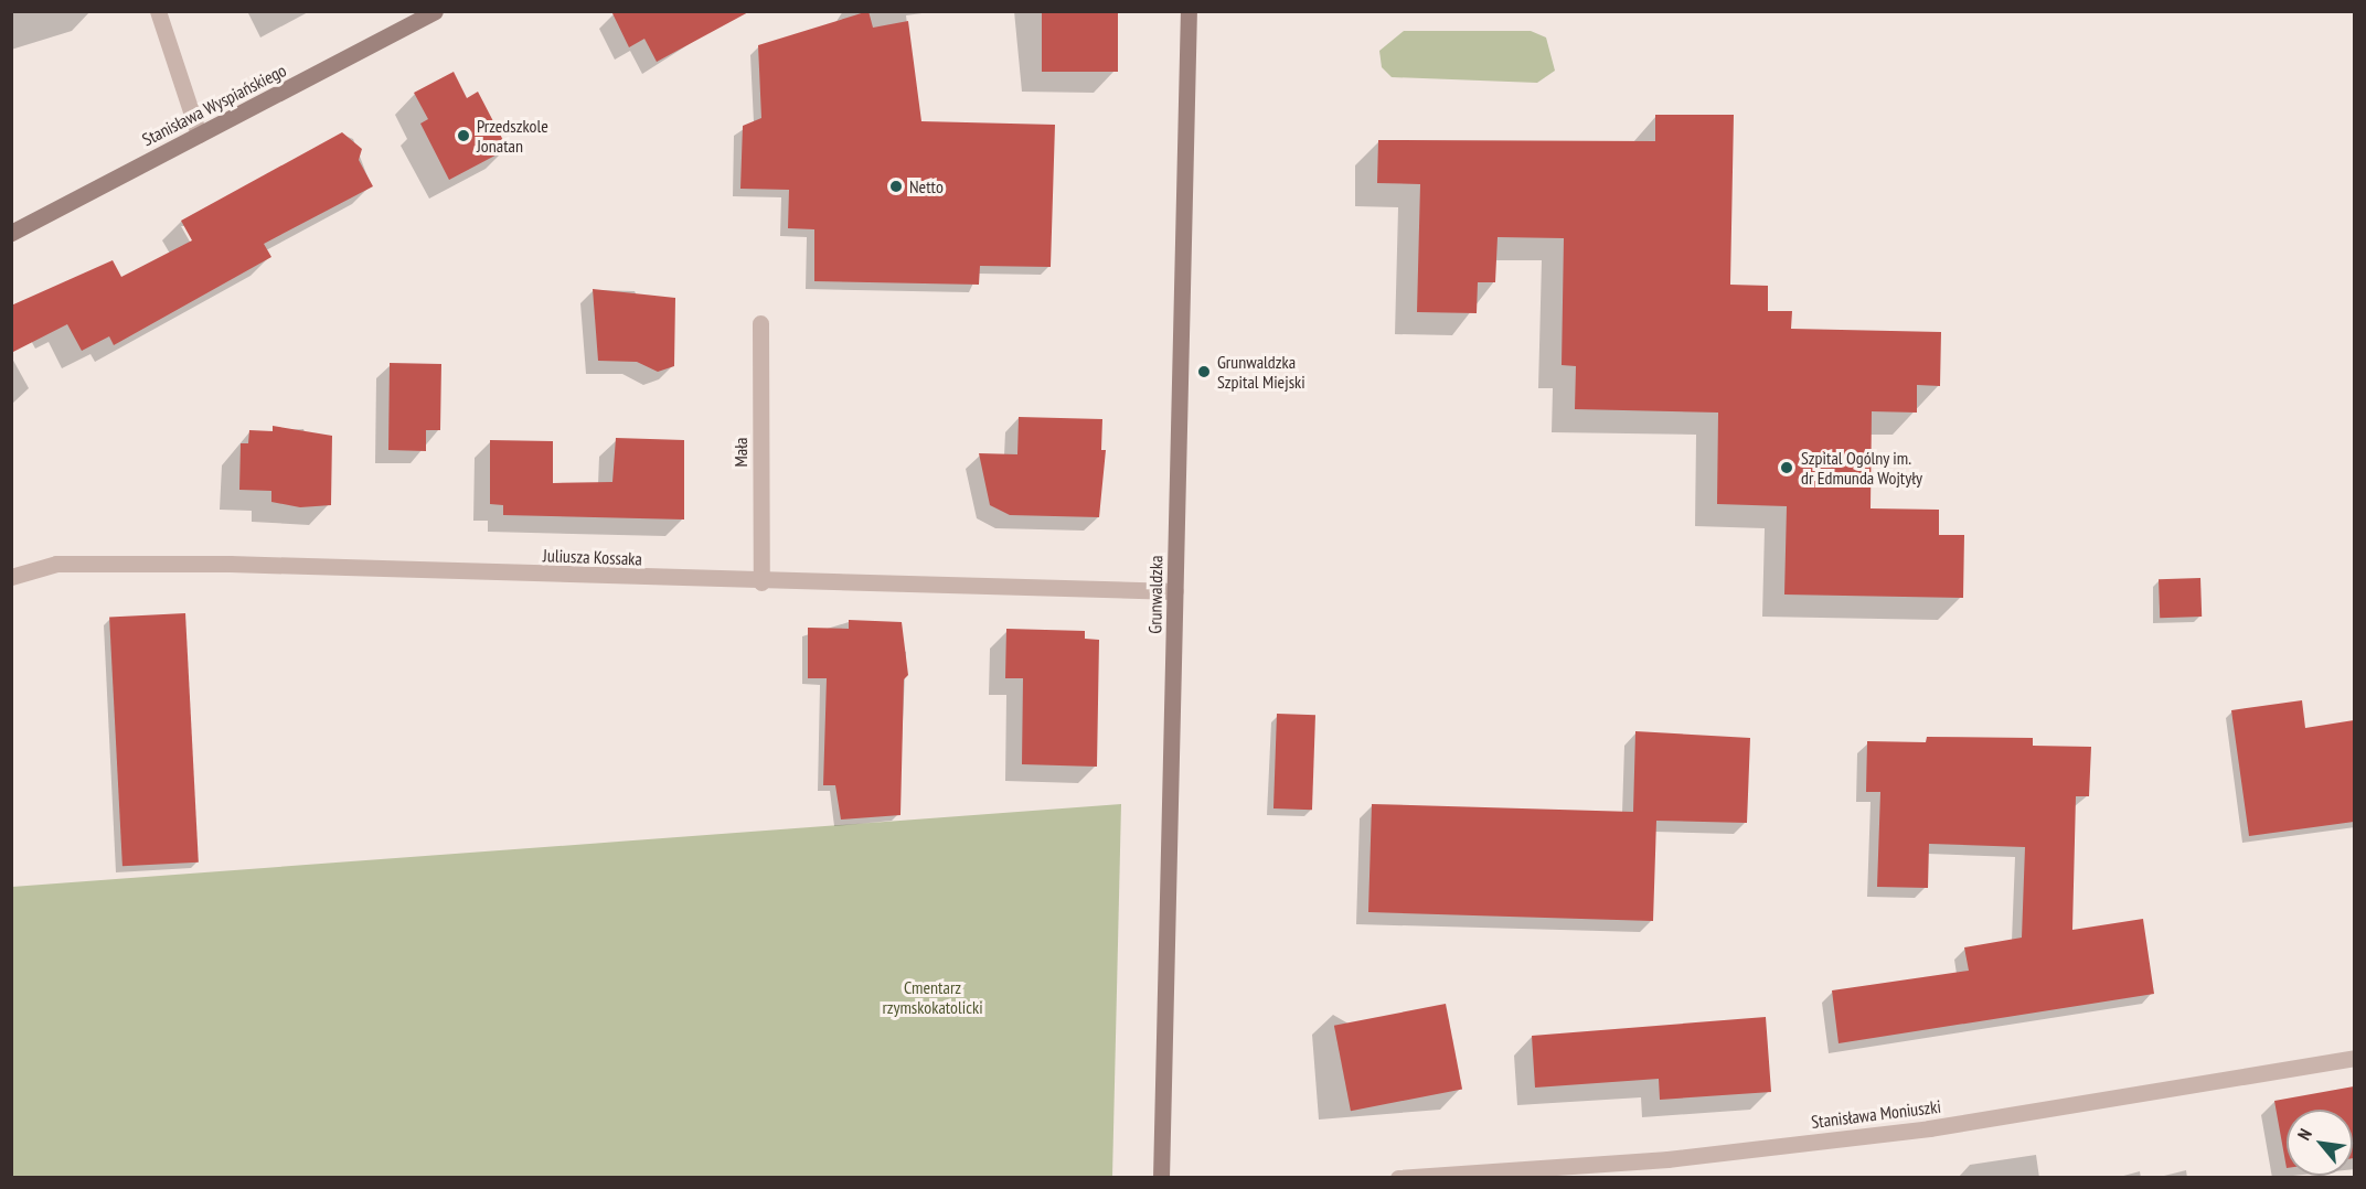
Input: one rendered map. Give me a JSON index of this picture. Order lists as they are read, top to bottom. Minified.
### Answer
{"streets":{"street":["Stanisława Wyspiańskiego","Mała","Juliusza Kossaka","Grunwaldzka","Stanisława Moniuszki"]},"crossings":[["Mała","Juliusza Kossaka"],["Juliusza Kossaka","Grunwaldzka"]],"parks":["Cmentarz rzymskokatolicki"],"places":["Przedszkole Jonatan","Netto","Grunwaldzka Szpital Miejski","Szpital Ogólny im. dr Edmunda Wojtyły"],"north":"top left"}
